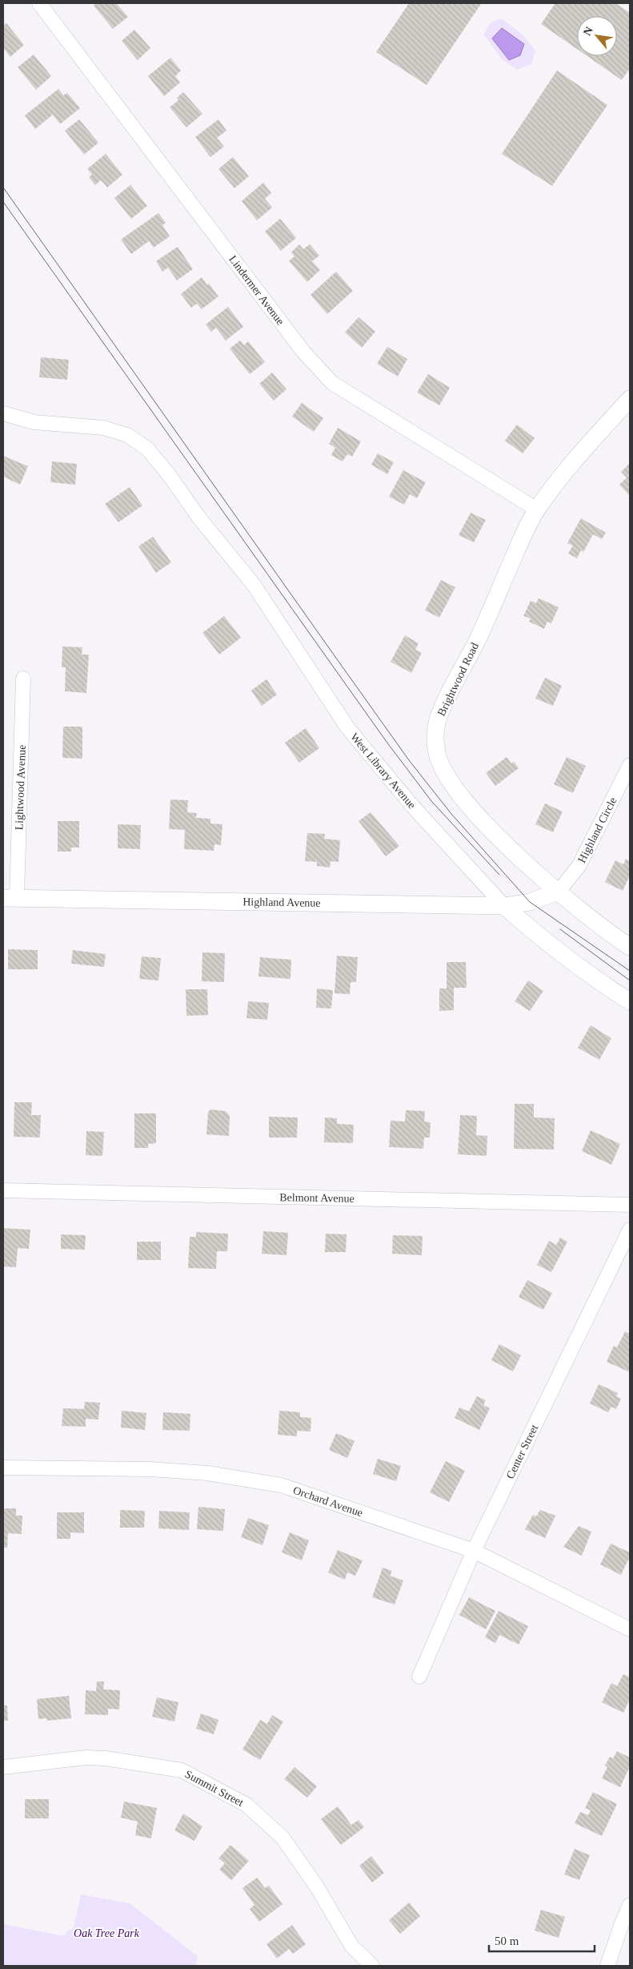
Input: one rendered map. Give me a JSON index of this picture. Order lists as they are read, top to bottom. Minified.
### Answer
{"streets":{"street":["Lindermer Avenue","Brightwood Road","West Library Avenue","Lightwood Avenue","Highland Circle","Highland Avenue","Belmont Avenue","Center Street","Orchard Avenue","Summit Street"]},"crossings":[["Lindermer Avenue","Brightwood Road"],["Brightwood Road","Highland Circle"],["Brightwood Road","Highland Avenue"],["West Library Avenue","Highland Avenue"],["Lightwood Avenue","Highland Avenue"],["Highland Circle","Highland Avenue"],["Center Street","Orchard Avenue"]],"parks":["Oak Tree Park"],"scale_bar":"50 m","north":"top left"}
